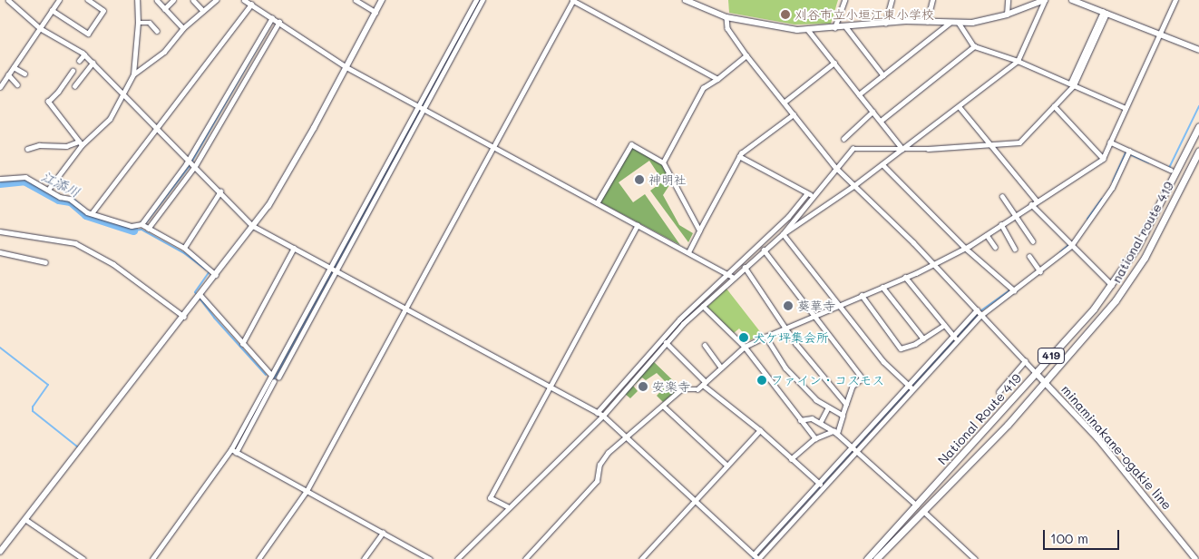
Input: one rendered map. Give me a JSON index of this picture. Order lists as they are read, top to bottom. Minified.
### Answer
{"streets":{"highway":["national route 419","419","National Route 419"],"main road":["minaminakane-ogakie line"]},"crossings":[["national route 419","minaminakane-ogakie line"],["National Route 419","minaminakane-ogakie line"]],"water":["江添川"],"places":["刈谷市立小垣江東小学校","神明社","葵華寺","犬ケ坪集会所","ファイン・コスモス","安楽寺"],"scale_bar":"100 m"}
